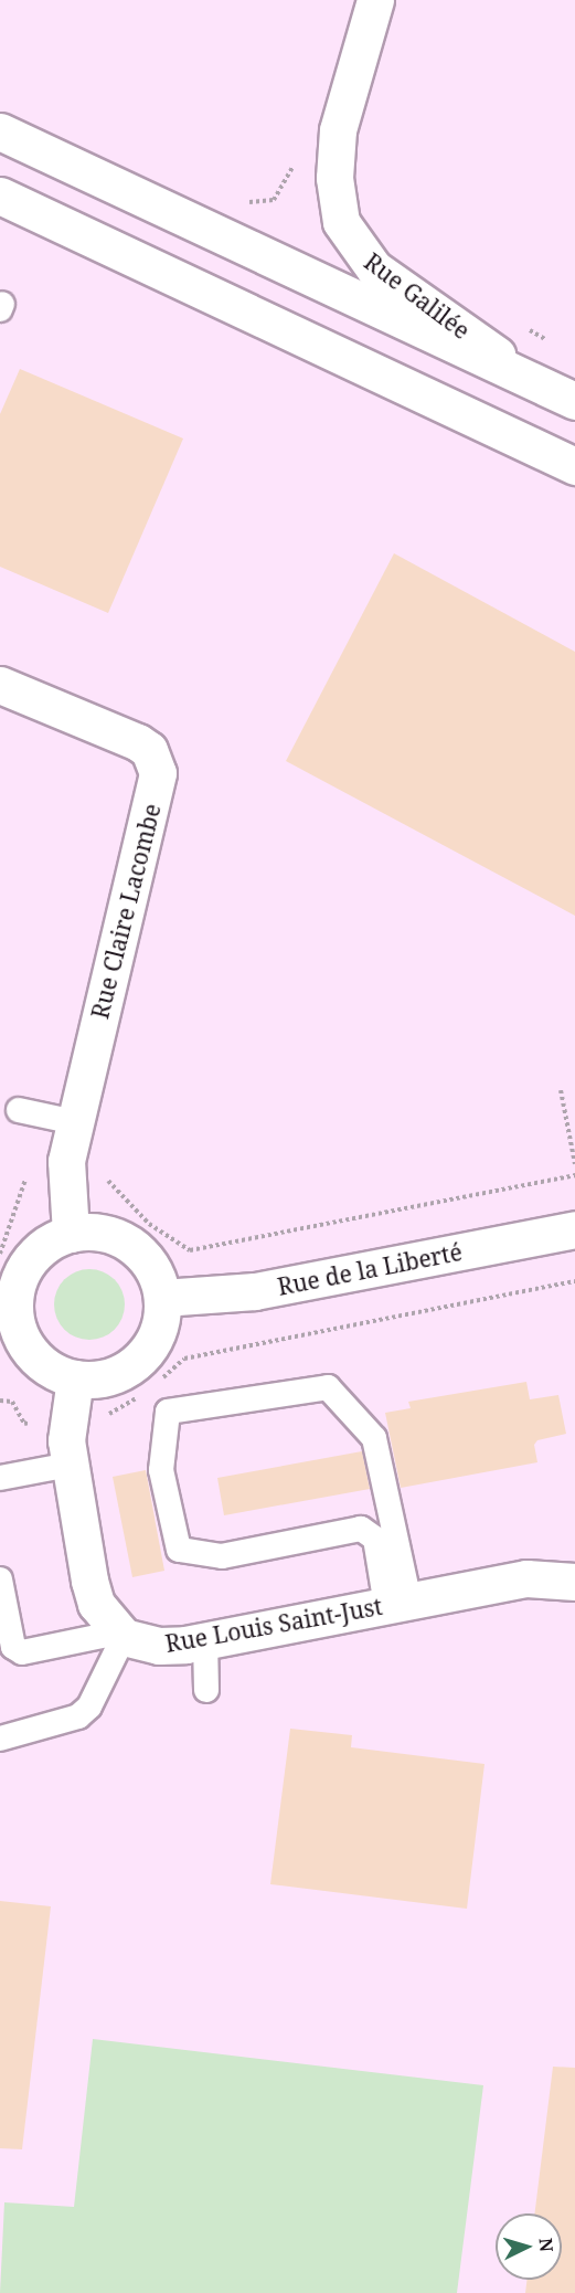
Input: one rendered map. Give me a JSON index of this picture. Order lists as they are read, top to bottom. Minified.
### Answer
{"streets":{"street":["Rue Galilée","Rue Claire Lacombe","Rue de la Liberté","Rue Louis Saint-Just"]},"crossings":[["Rue Claire Lacombe","Rue de la Liberté"]],"north":"right"}
